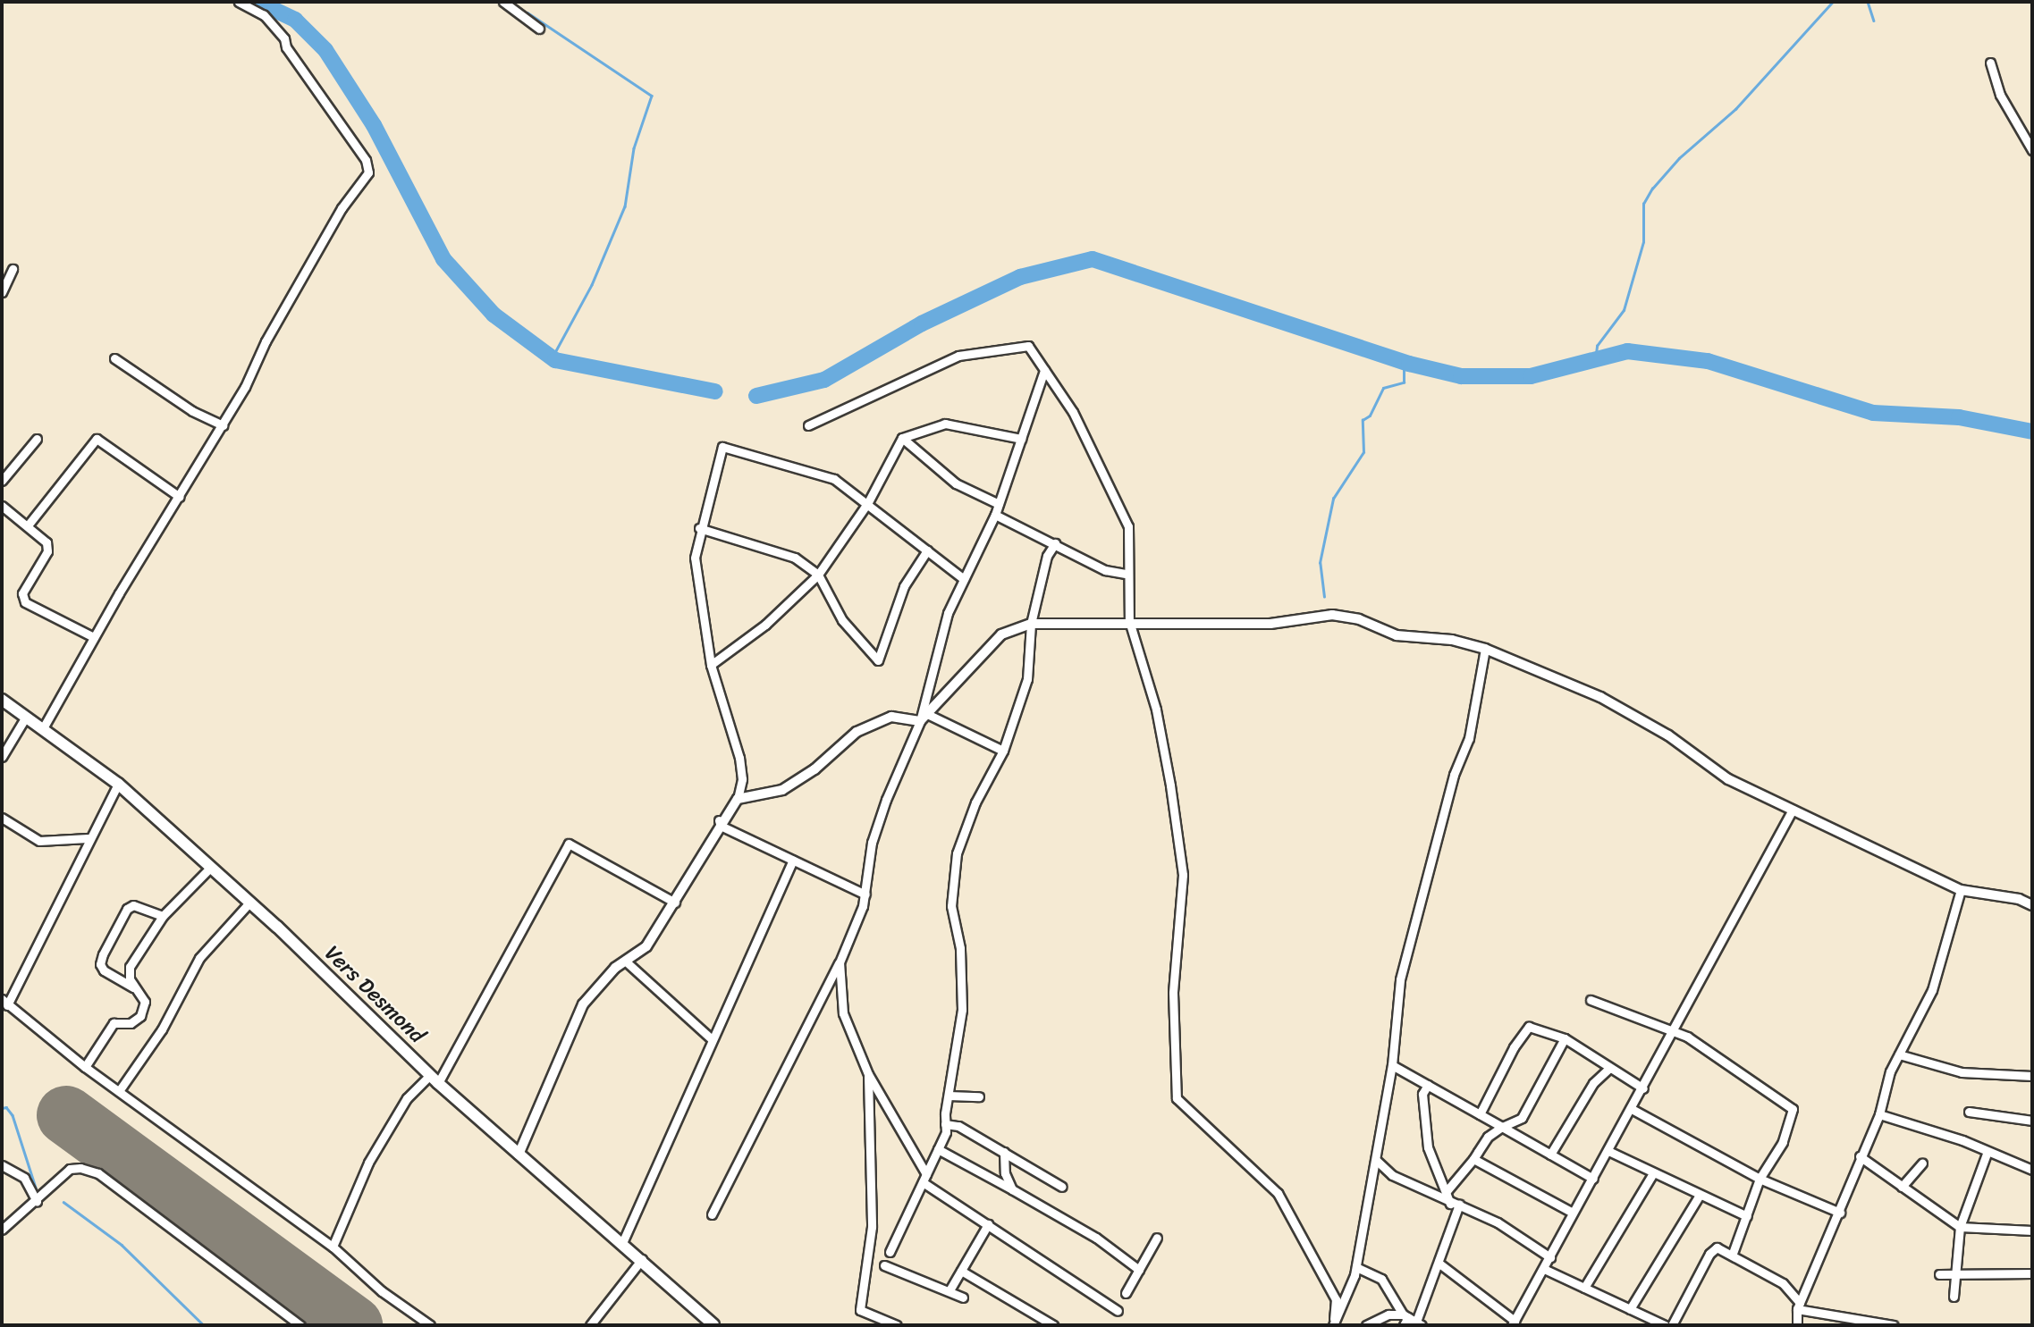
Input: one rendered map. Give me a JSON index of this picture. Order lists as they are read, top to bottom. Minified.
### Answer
{"streets":{"main road":["Vers Desmond"]}}
